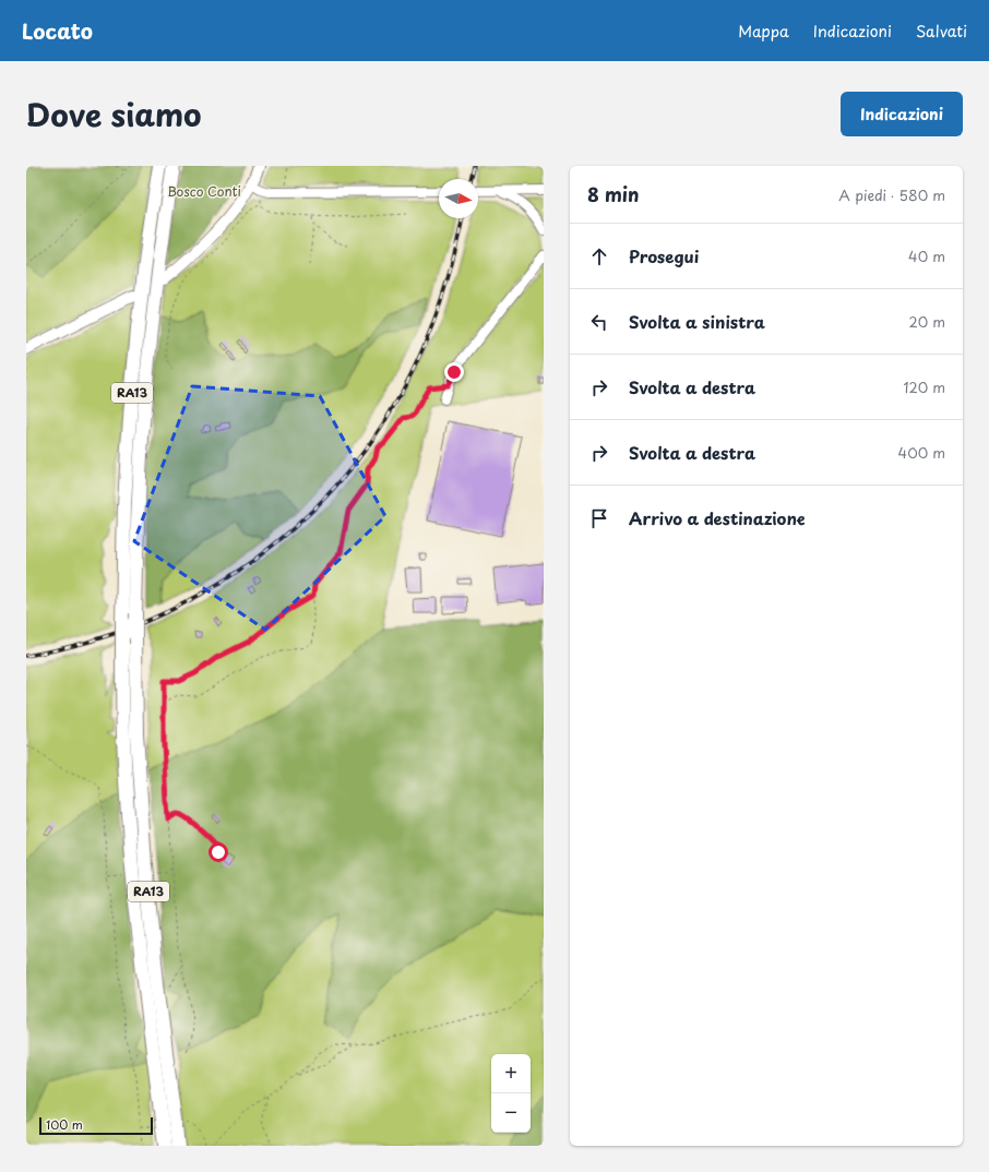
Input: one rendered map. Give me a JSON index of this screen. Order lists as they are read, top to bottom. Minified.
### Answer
{"streets":{"highway":["RA13"]},"parks":["Bosco Conti"],"scale_bar":"100 m","north":"right","page":{"header":"Locato","nav":["Mappa","Indicazioni","Salvati"],"title":"Dove siamo","buttons":"Indicazioni","heading":["8 min","A piedi · 580 m"],"list":[["Prosegui","40 m"],["Svolta a sinistra","20 m"],["Svolta a destra","120 m"],["Svolta a destra","400 m"],"Arrivo a destinazione"],"map_buttons":["+","−"],"scale":"100 m"}}
